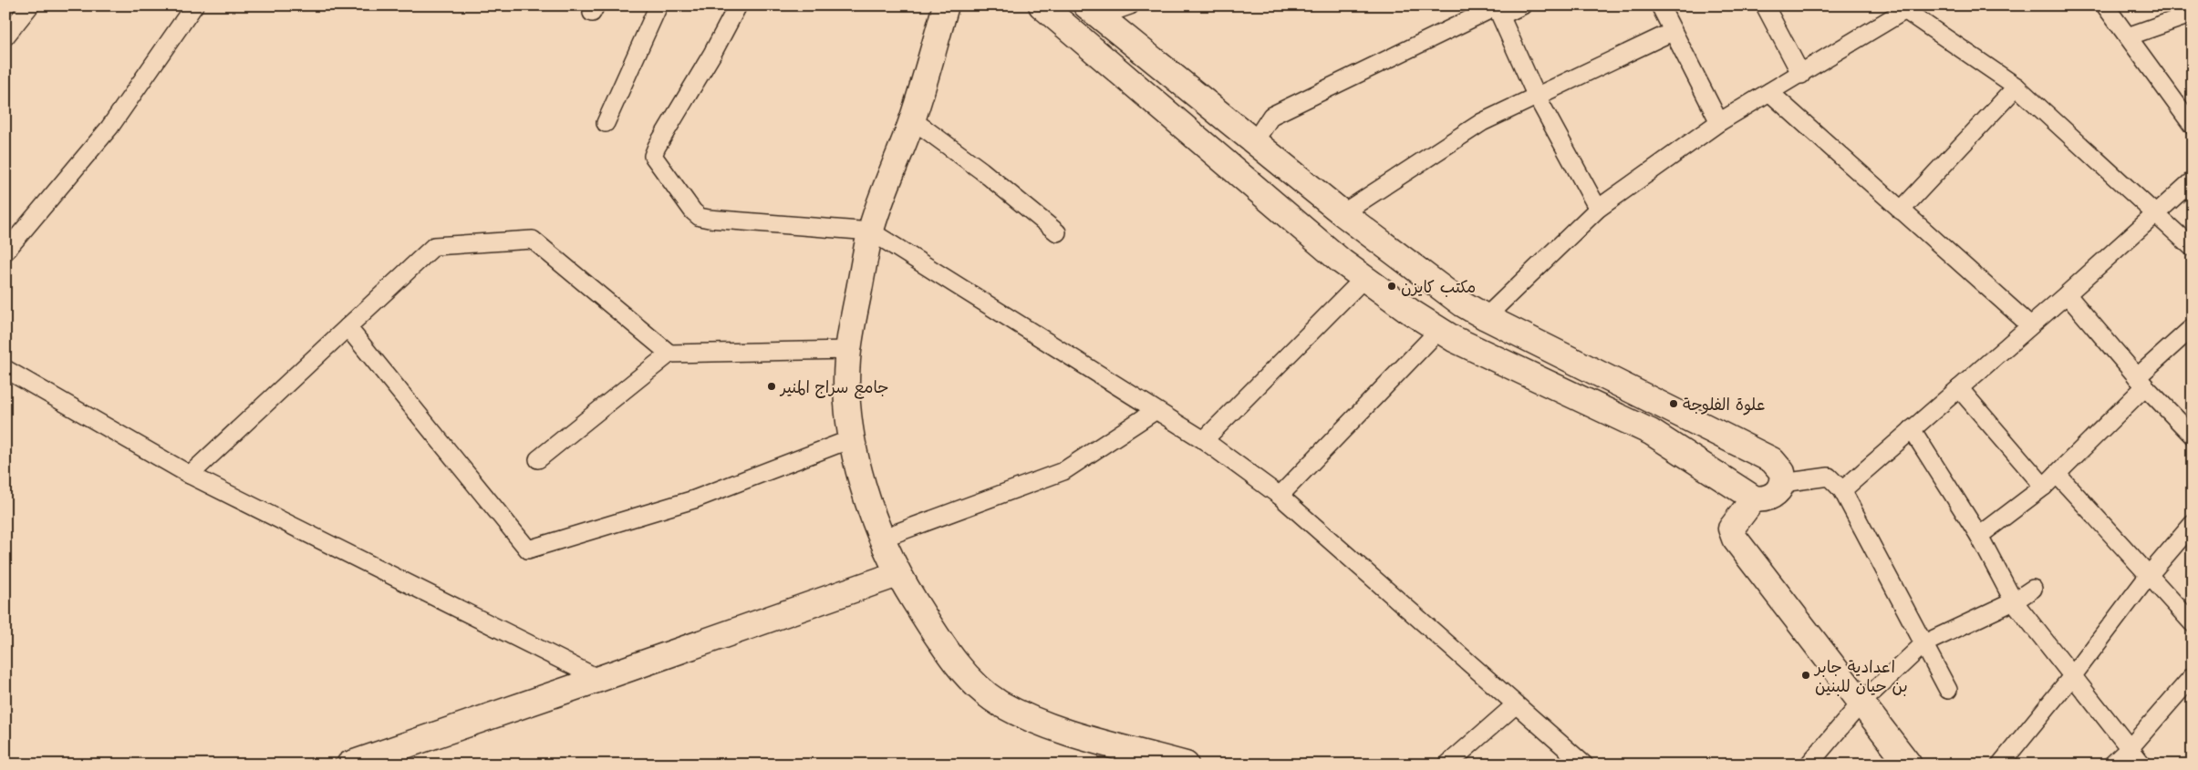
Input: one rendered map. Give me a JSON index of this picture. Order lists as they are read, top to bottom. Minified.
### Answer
{"places":["مكتب كايزن","جامع سراج المنير","علوة الفلوجة","اعدادية جابر بن حيان للبنين"]}
